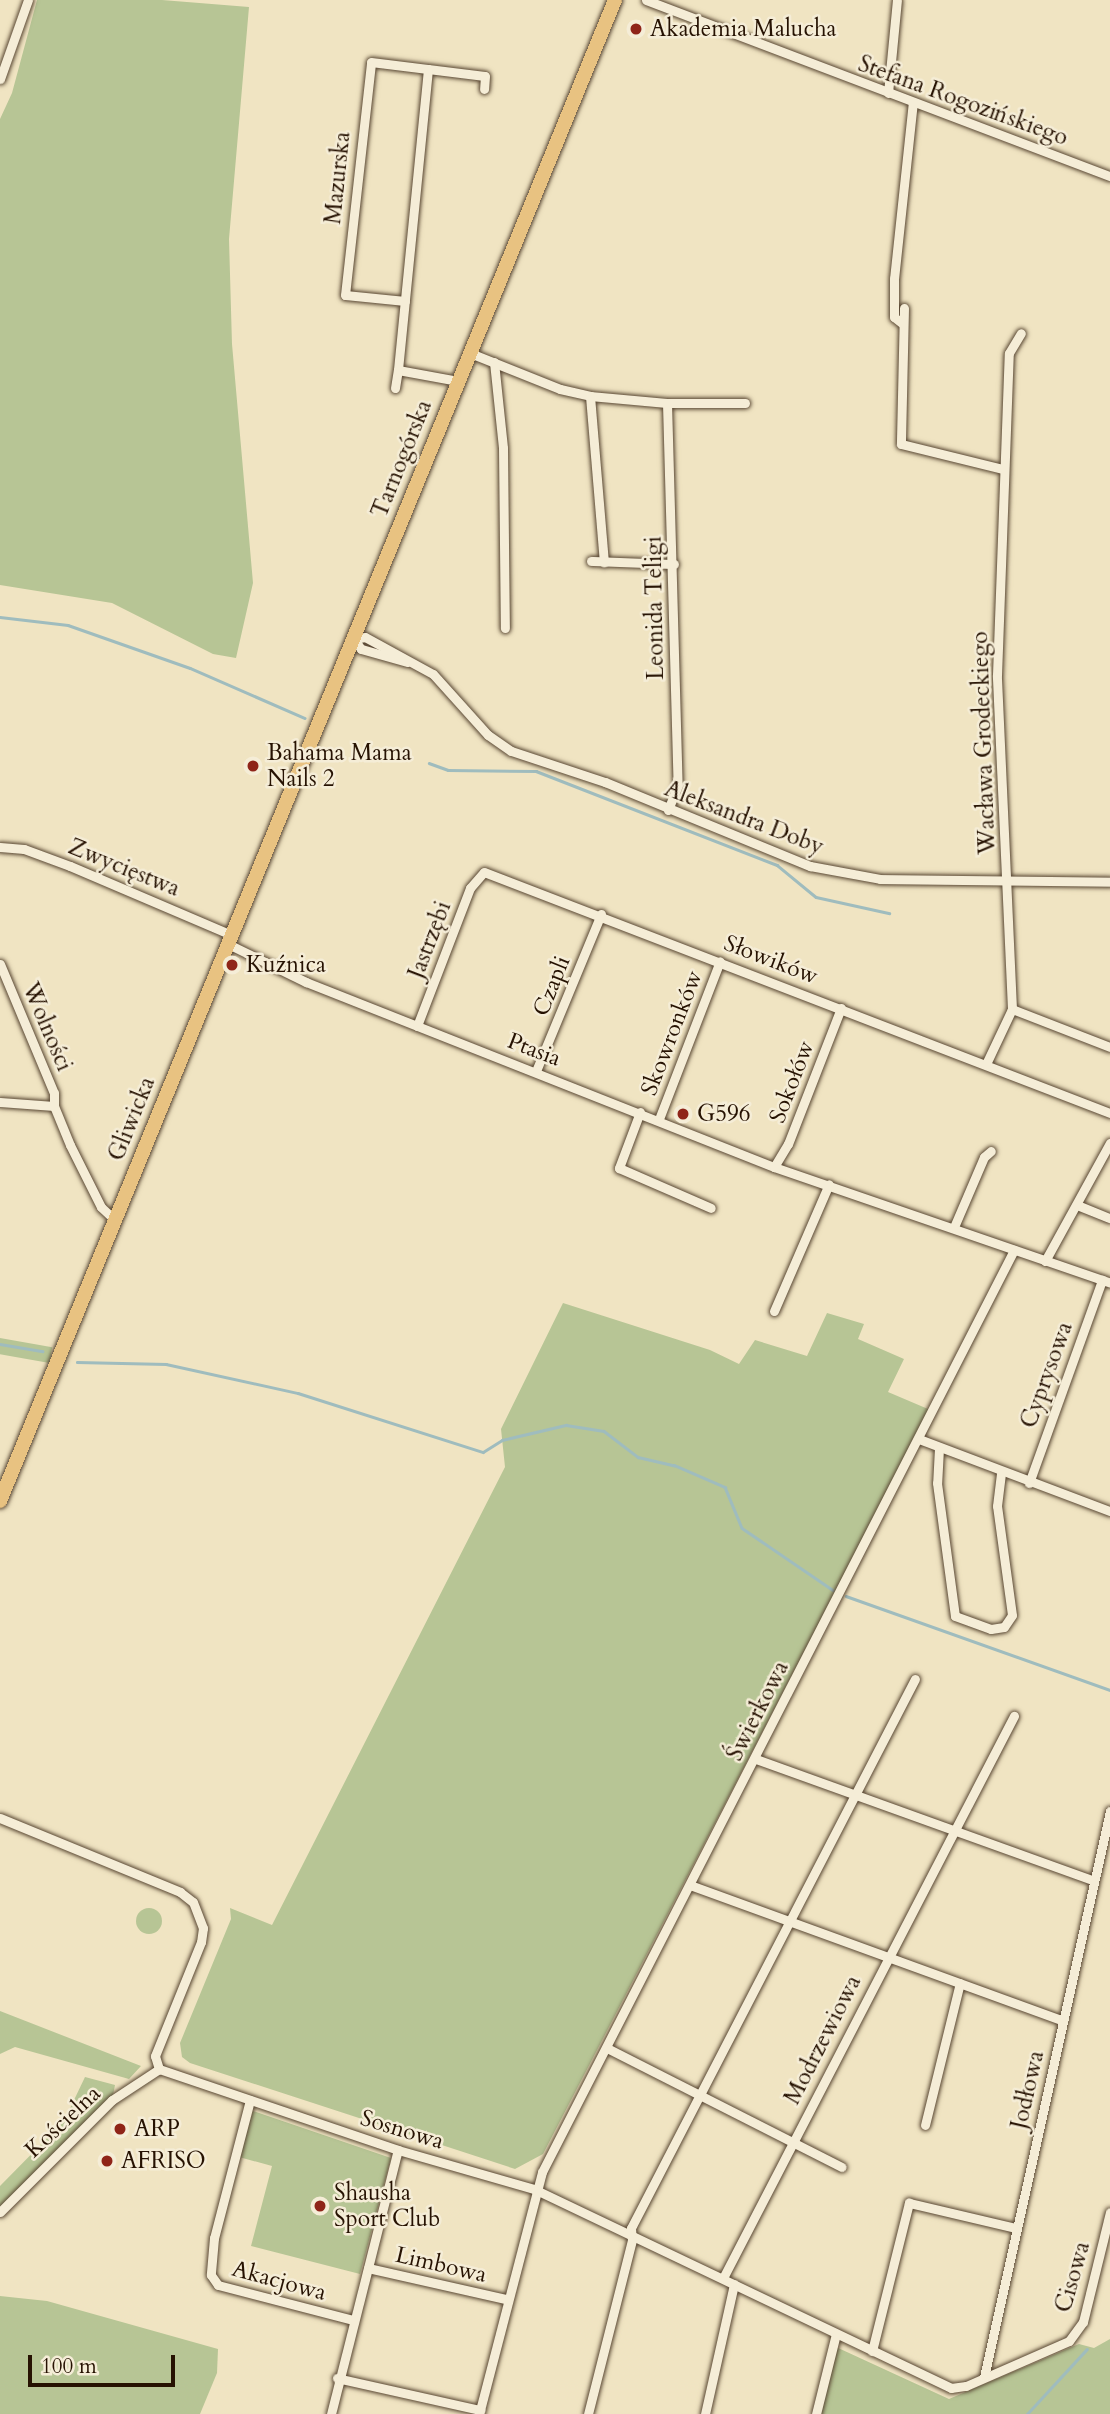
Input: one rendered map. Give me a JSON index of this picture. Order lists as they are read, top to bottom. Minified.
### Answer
{"streets":{"main road":["Tarnogórska","Gliwicka"],"street":["Stefana Rogozińskiego","Mazurska","Leonida Teligi","Wacława Grodeckiego","Aleksandra Doby","Zwycięstwa","Jastrzębi","Słowików","Czapli","Wolności","Skowronków","Ptasia","Sokołów","Cyprysowa","Świerkowa","Modrzewiowa","Jodłowa","Kościelna","Sosnowa","Limbowa","Cisowa","Akacjowa"]},"crossings":[["Tarnogórska","Aleksandra Doby"],["Tarnogórska","Zwycięstwa"],["Tarnogórska","Ptasia"],["Tarnogórska","Gliwicka"],["Leonida Teligi","Aleksandra Doby"],["Wacława Grodeckiego","Aleksandra Doby"],["Zwycięstwa","Ptasia"],["Zwycięstwa","Gliwicka"],["Jastrzębi","Słowików"],["Jastrzębi","Ptasia"],["Słowików","Czapli"],["Słowików","Skowronków"],["Słowików","Sokołów"],["Czapli","Ptasia"],["Wolności","Gliwicka"],["Skowronków","Ptasia"],["Ptasia","Sokołów"],["Ptasia","Gliwicka"],["Ptasia","Cyprysowa"],["Ptasia","Świerkowa"],["Świerkowa","Modrzewiowa"],["Świerkowa","Sosnowa"],["Świerkowa","Limbowa"],["Modrzewiowa","Jodłowa"],["Modrzewiowa","Sosnowa"],["Jodłowa","Sosnowa"],["Jodłowa","Cisowa"],["Kościelna","Sosnowa"],["Sosnowa","Limbowa"],["Sosnowa","Cisowa"],["Sosnowa","Akacjowa"]],"places":["Akademia Malucha","Bahama Mama Nails 2","Kuźnica","G596","ARP","AFRISO","Shausha Sport Club"],"scale_bar":"100 m"}
